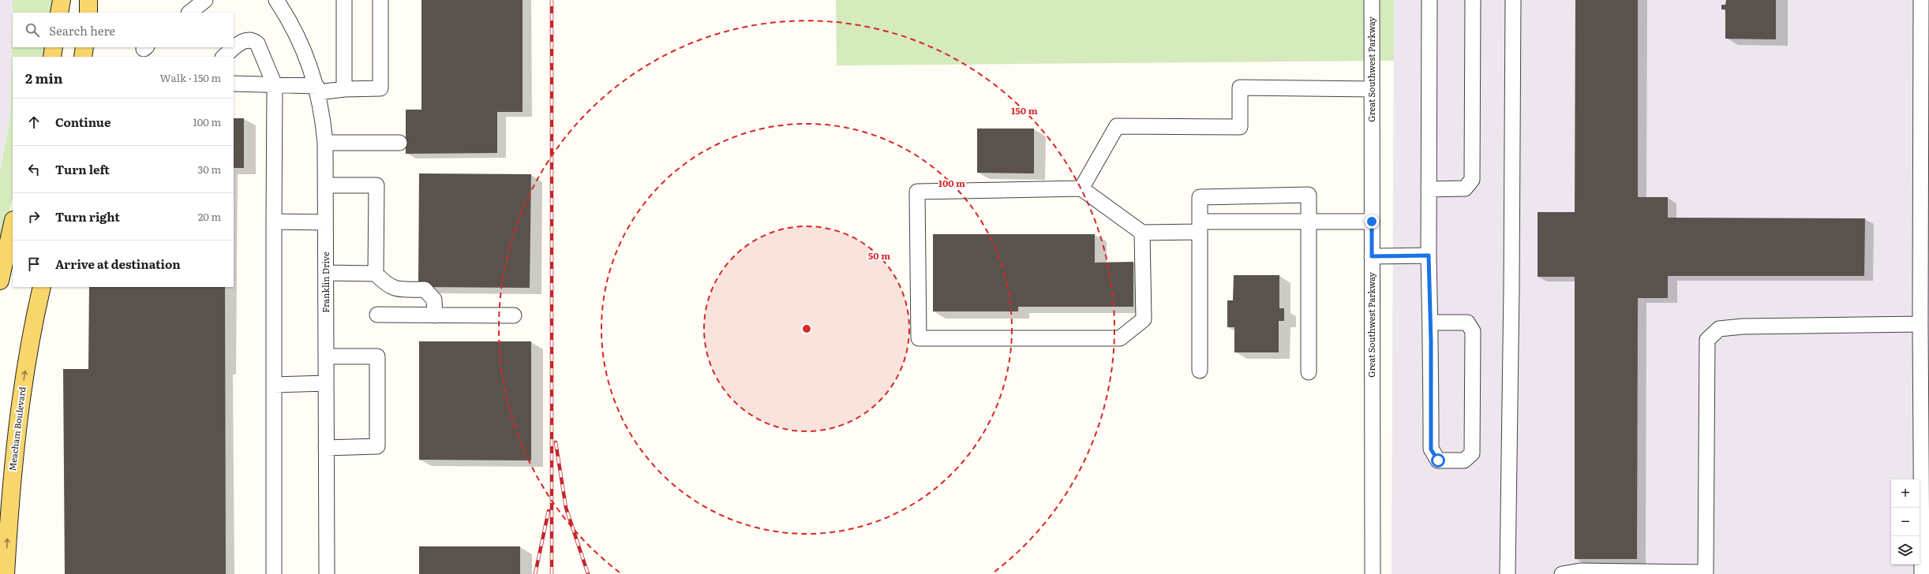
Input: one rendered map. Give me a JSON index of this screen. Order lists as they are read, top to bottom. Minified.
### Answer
{"streets":{"main road":["Meacham Boulevard"],"street":["Great Southwest Parkway","Franklin Drive"]},"one_way":["Meacham Boulevard"],"page":{"search":"Search here","heading":["2 min","Walk · 150 m"],"list":[["Continue","100 m"],["Turn left","30 m"],["Turn right","20 m"],"Arrive at destination"],"map_buttons":["+","−"]},"rings":["150 m","100 m","50 m"]}
